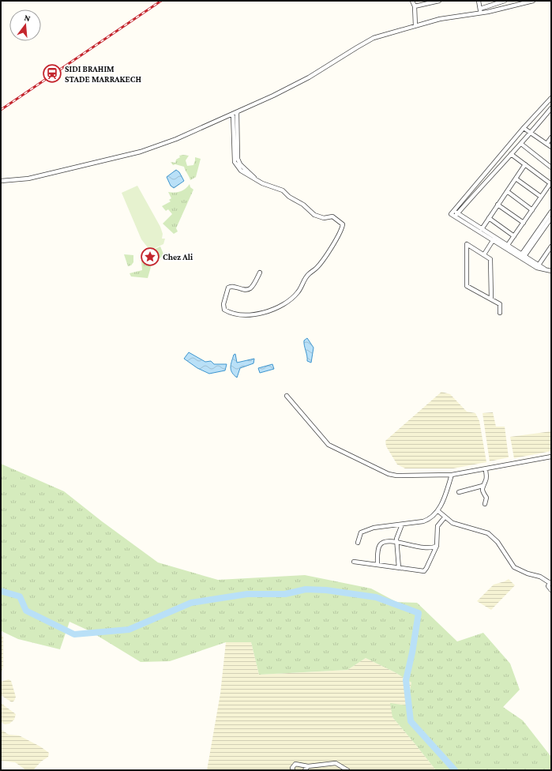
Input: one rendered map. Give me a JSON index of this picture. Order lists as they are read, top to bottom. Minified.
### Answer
{"places":{"station":["SIDI BRAHIM STADE MARRAKECH"],"place":["Chez Ali"]},"north":"top"}
